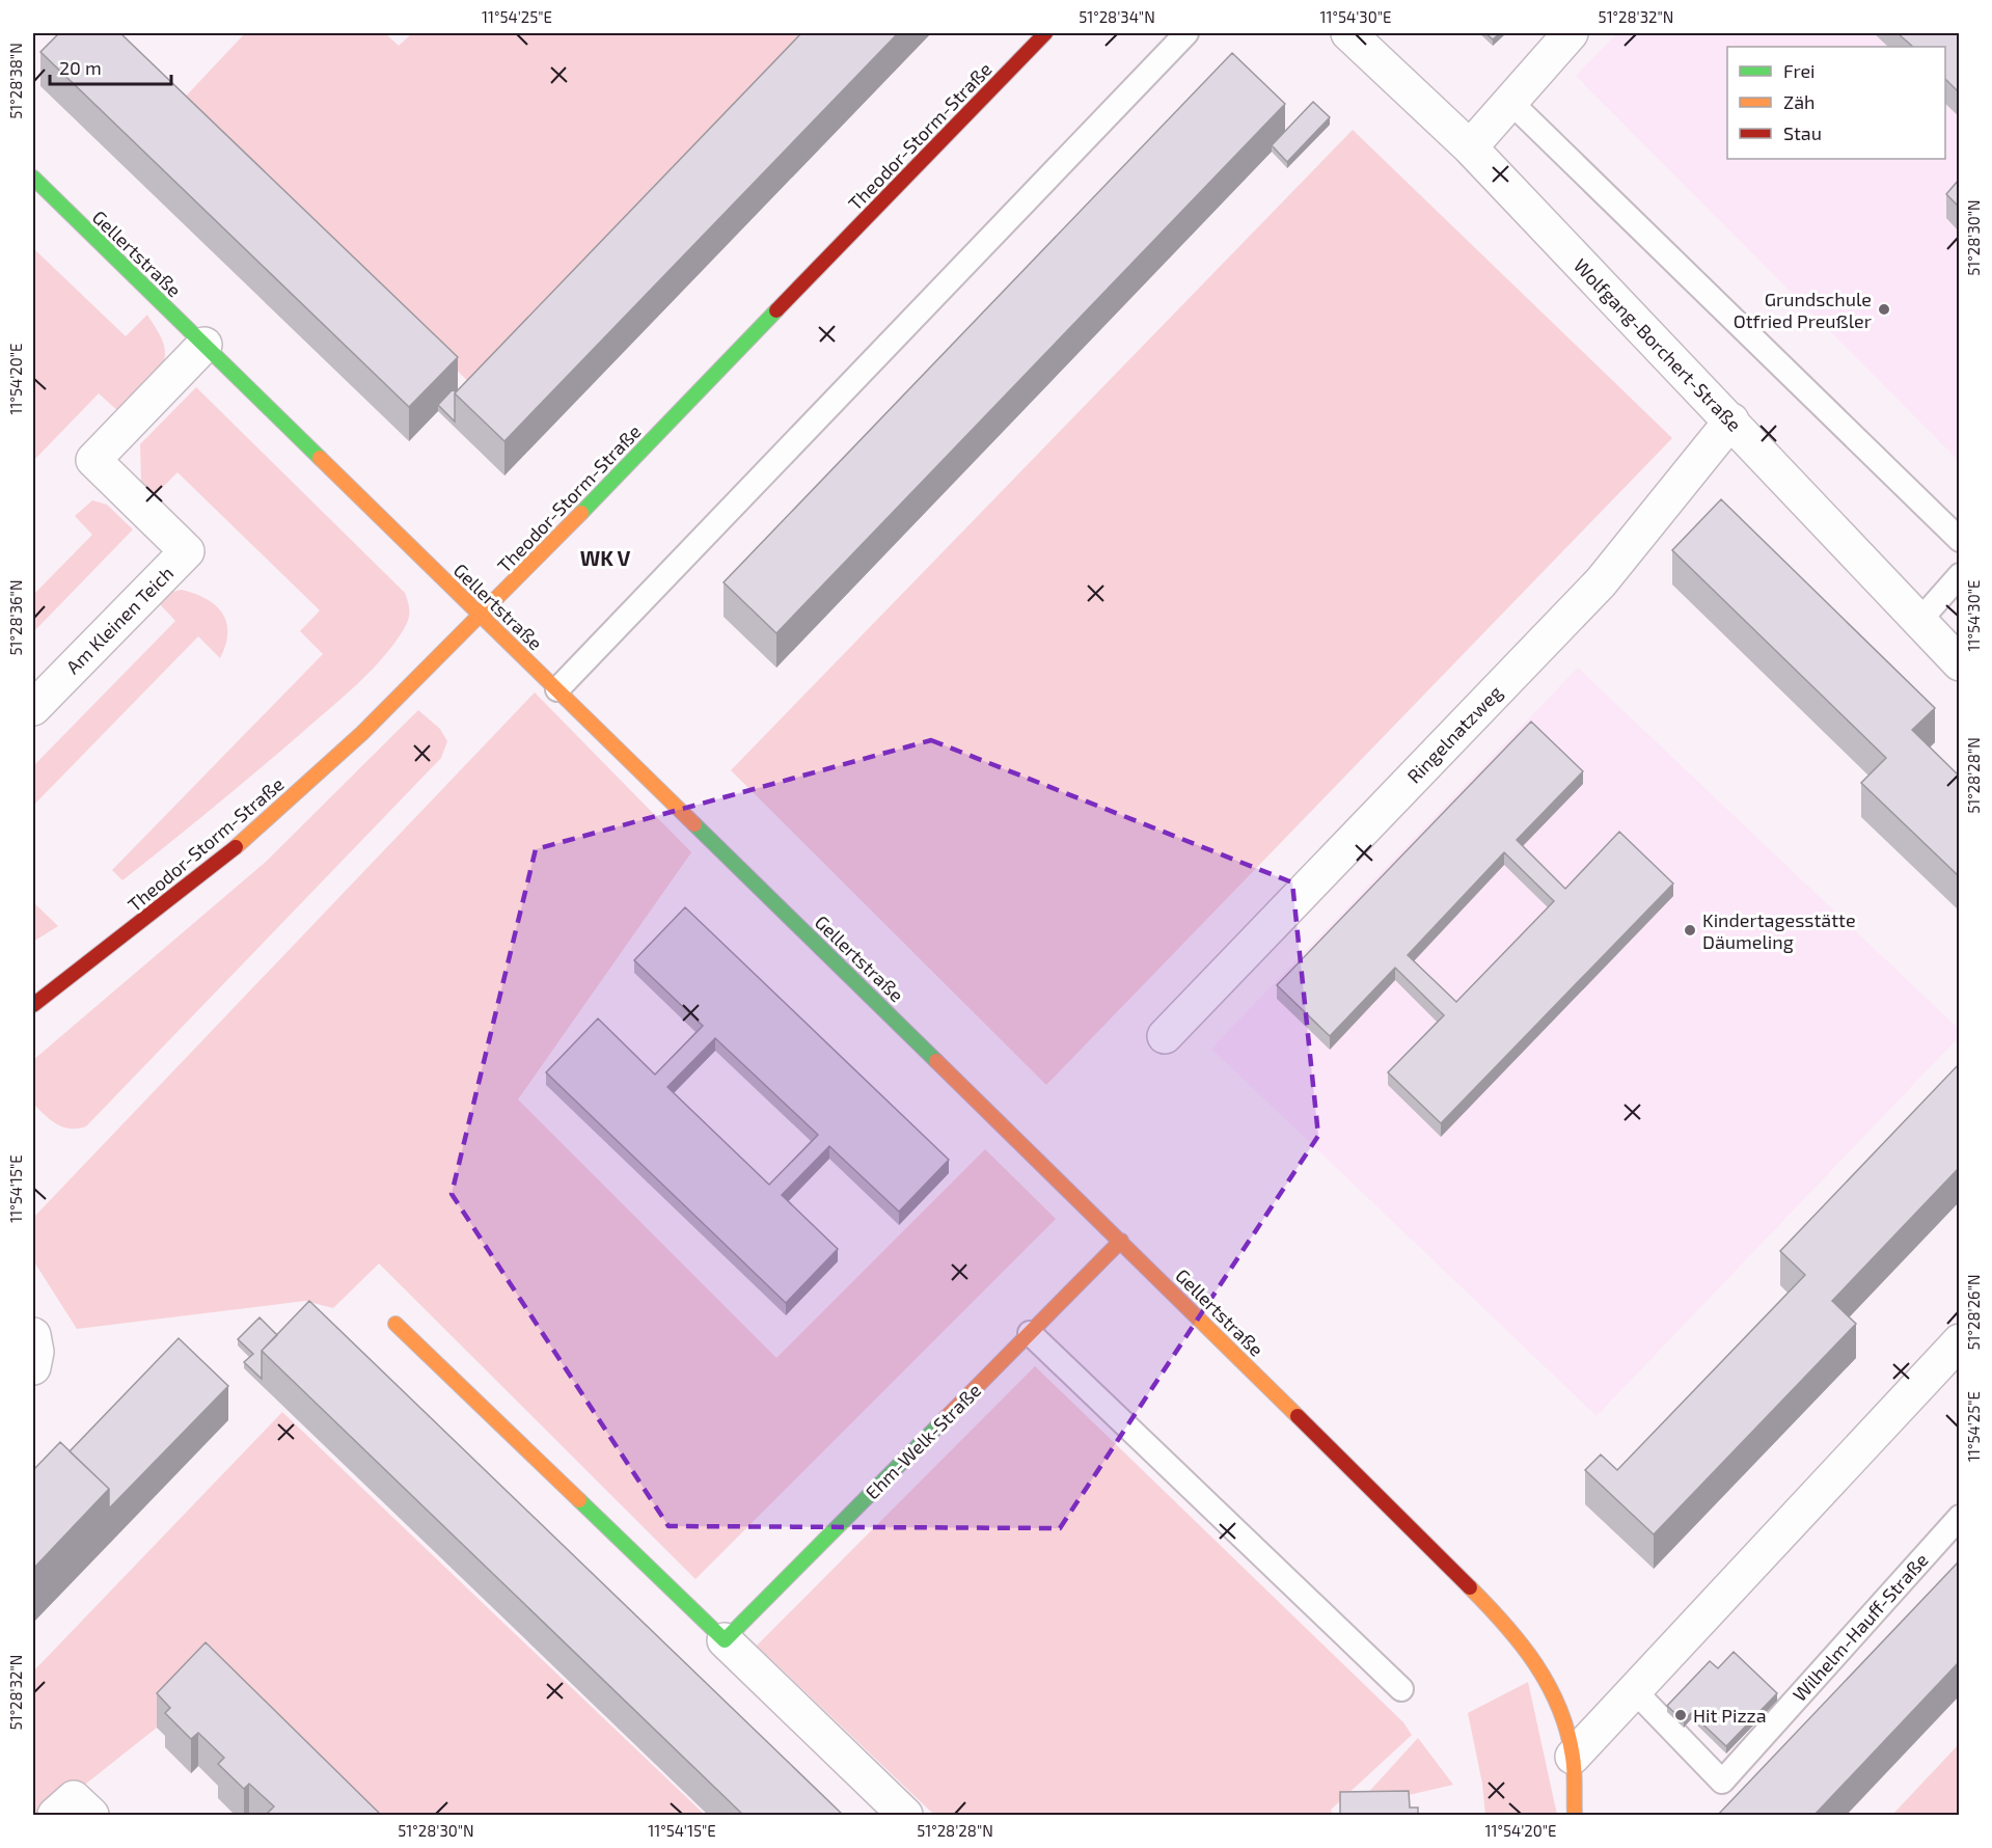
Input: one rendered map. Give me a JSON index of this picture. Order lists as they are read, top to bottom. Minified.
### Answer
{"streets":{"street":["Theodor-Storm-Straße","Gellertstraße","Wolfgang-Borchert-Straße","Am Kleinen Teich","Ringelnatzweg","Ehm-Welk-Straße"],"lane":["Wilhelm-Hauff-Straße"]},"crossings":[["Theodor-Storm-Straße","Gellertstraße"],["Gellertstraße","Am Kleinen Teich"],["Gellertstraße","Ehm-Welk-Straße"],["Wolfgang-Borchert-Straße","Ringelnatzweg"]],"districts":["WK V"],"places":["Grundschule Otfried Preußler","Kindertagesstätte Däumeling","Hit Pizza"],"legend":["Frei","Zäh","Stau"],"scale_bar":"20 m","coordinates":["11°54'25\"E","51°28'34\"N","11°54'30\"E","51°28'32\"N","51°28'38\"N","51°28'30\"N","11°54'20\"E","51°28'36\"N","51°28'28\"N","11°54'15\"E","51°28'26\"N"]}
